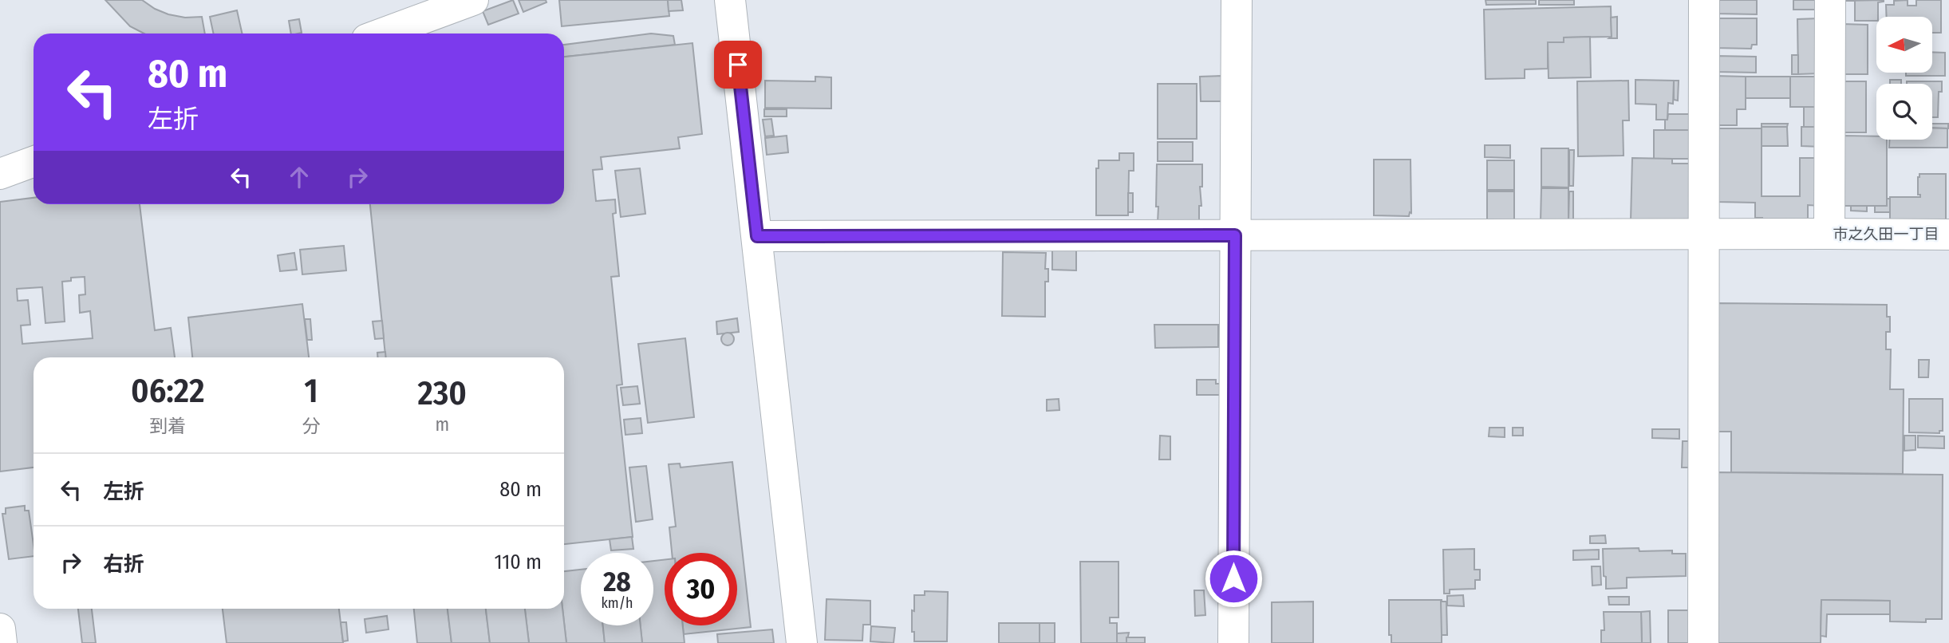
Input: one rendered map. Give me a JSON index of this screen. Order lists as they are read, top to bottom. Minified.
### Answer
{"districts":["市之久田一丁目"],"north":"left","page":{"turn":["80 m","左折"],"eta":["06:22","到着","1","分","230","m"],"list":[{"name":"左折","value":"80 m"},{"name":"右折","value":"110 m"}],"speed":"28 km/h","limit":"30"}}
